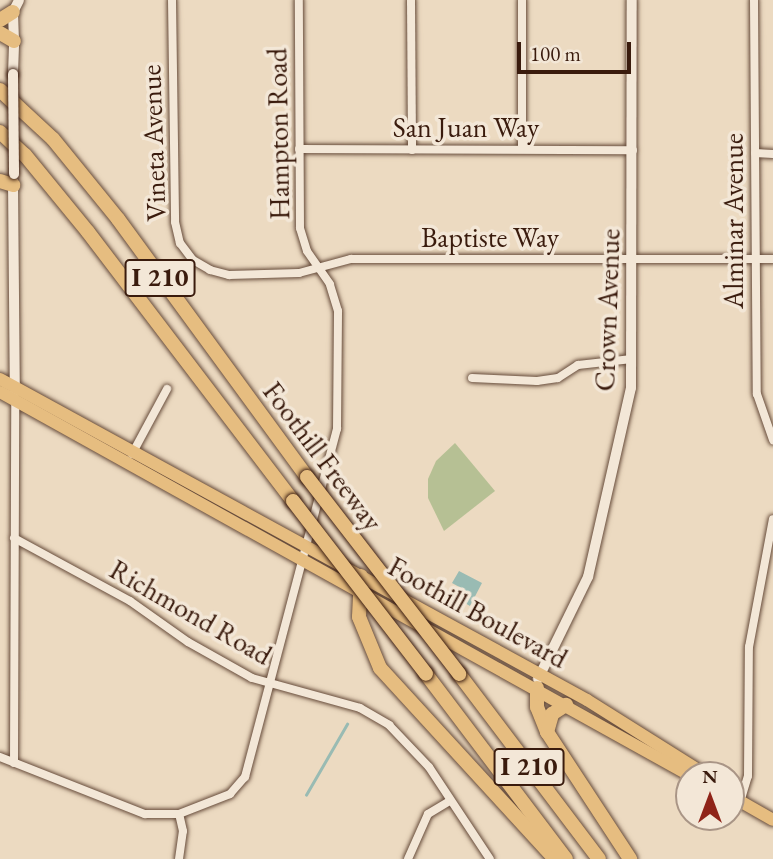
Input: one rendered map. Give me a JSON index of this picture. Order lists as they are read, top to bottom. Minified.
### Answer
{"streets":{"highway":["I 210","Foothill Freeway"],"main road":["Foothill Boulevard"],"street":["San Juan Way","Hampton Road","Vineta Avenue","Alminar Avenue","Baptiste Way","Crown Avenue","Richmond Road"]},"crossings":[["San Juan Way","Hampton Road"],["San Juan Way","Crown Avenue"],["Hampton Road","Baptiste Way"],["Hampton Road","Richmond Road"],["Hampton Road","Foothill Boulevard"],["Vineta Avenue","Baptiste Way"],["Alminar Avenue","Baptiste Way"],["Baptiste Way","Crown Avenue"],["Crown Avenue","Foothill Boulevard"]],"scale_bar":"100 m","north":"top"}
